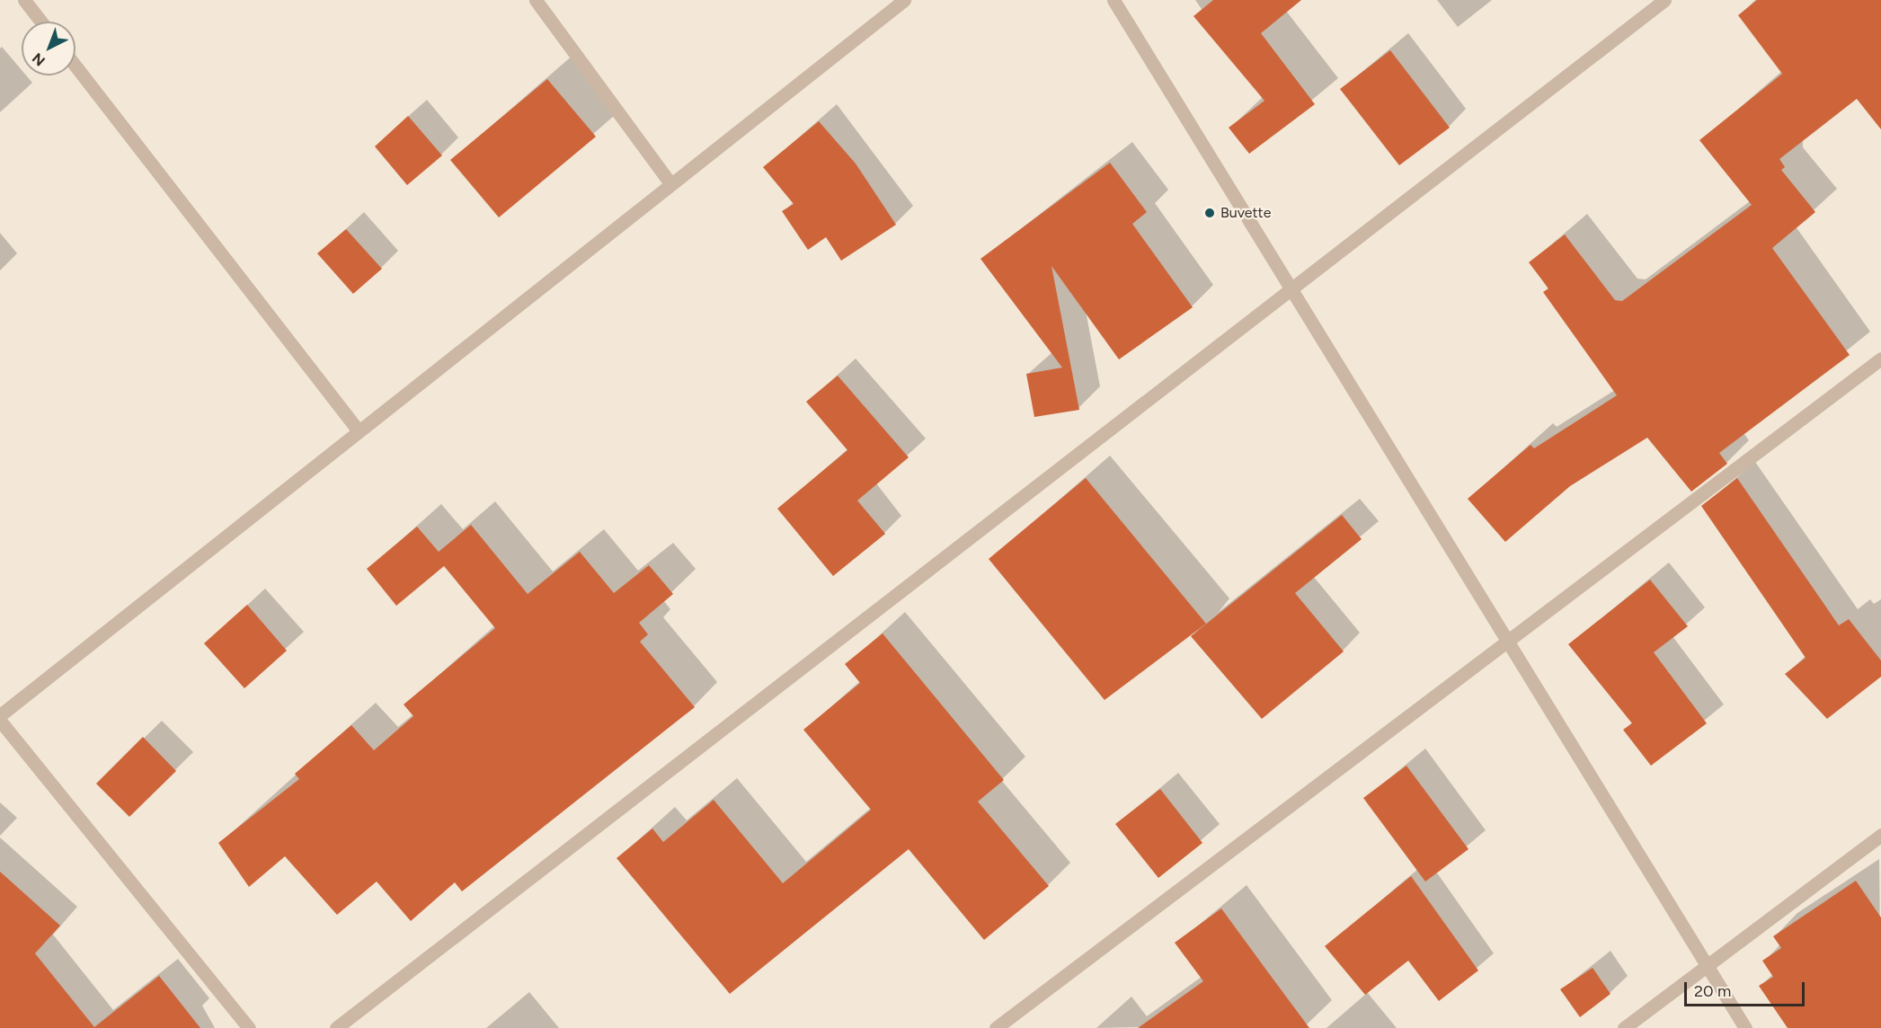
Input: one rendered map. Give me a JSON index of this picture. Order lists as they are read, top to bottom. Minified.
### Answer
{"places":["Buvette"],"scale_bar":"20 m","north":"bottom left"}
